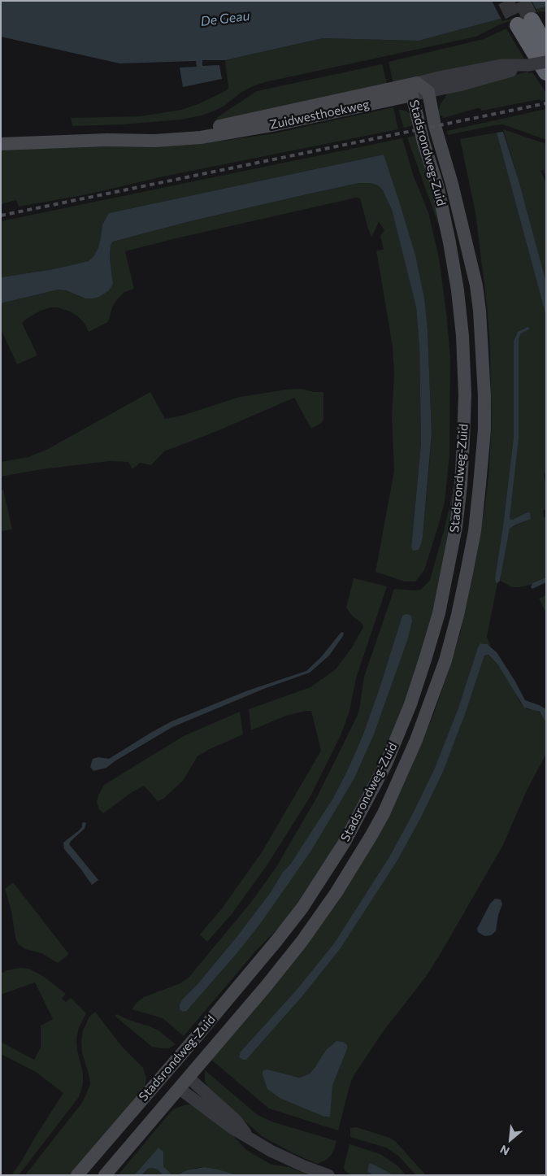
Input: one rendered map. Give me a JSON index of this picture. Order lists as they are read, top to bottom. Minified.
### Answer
{"streets":{"main road":["Zuidwesthoekweg","Stadsrondweg-Zuid"]},"crossings":[["Zuidwesthoekweg","Stadsrondweg-Zuid"]],"water":["De Geau"],"north":"bottom left"}
